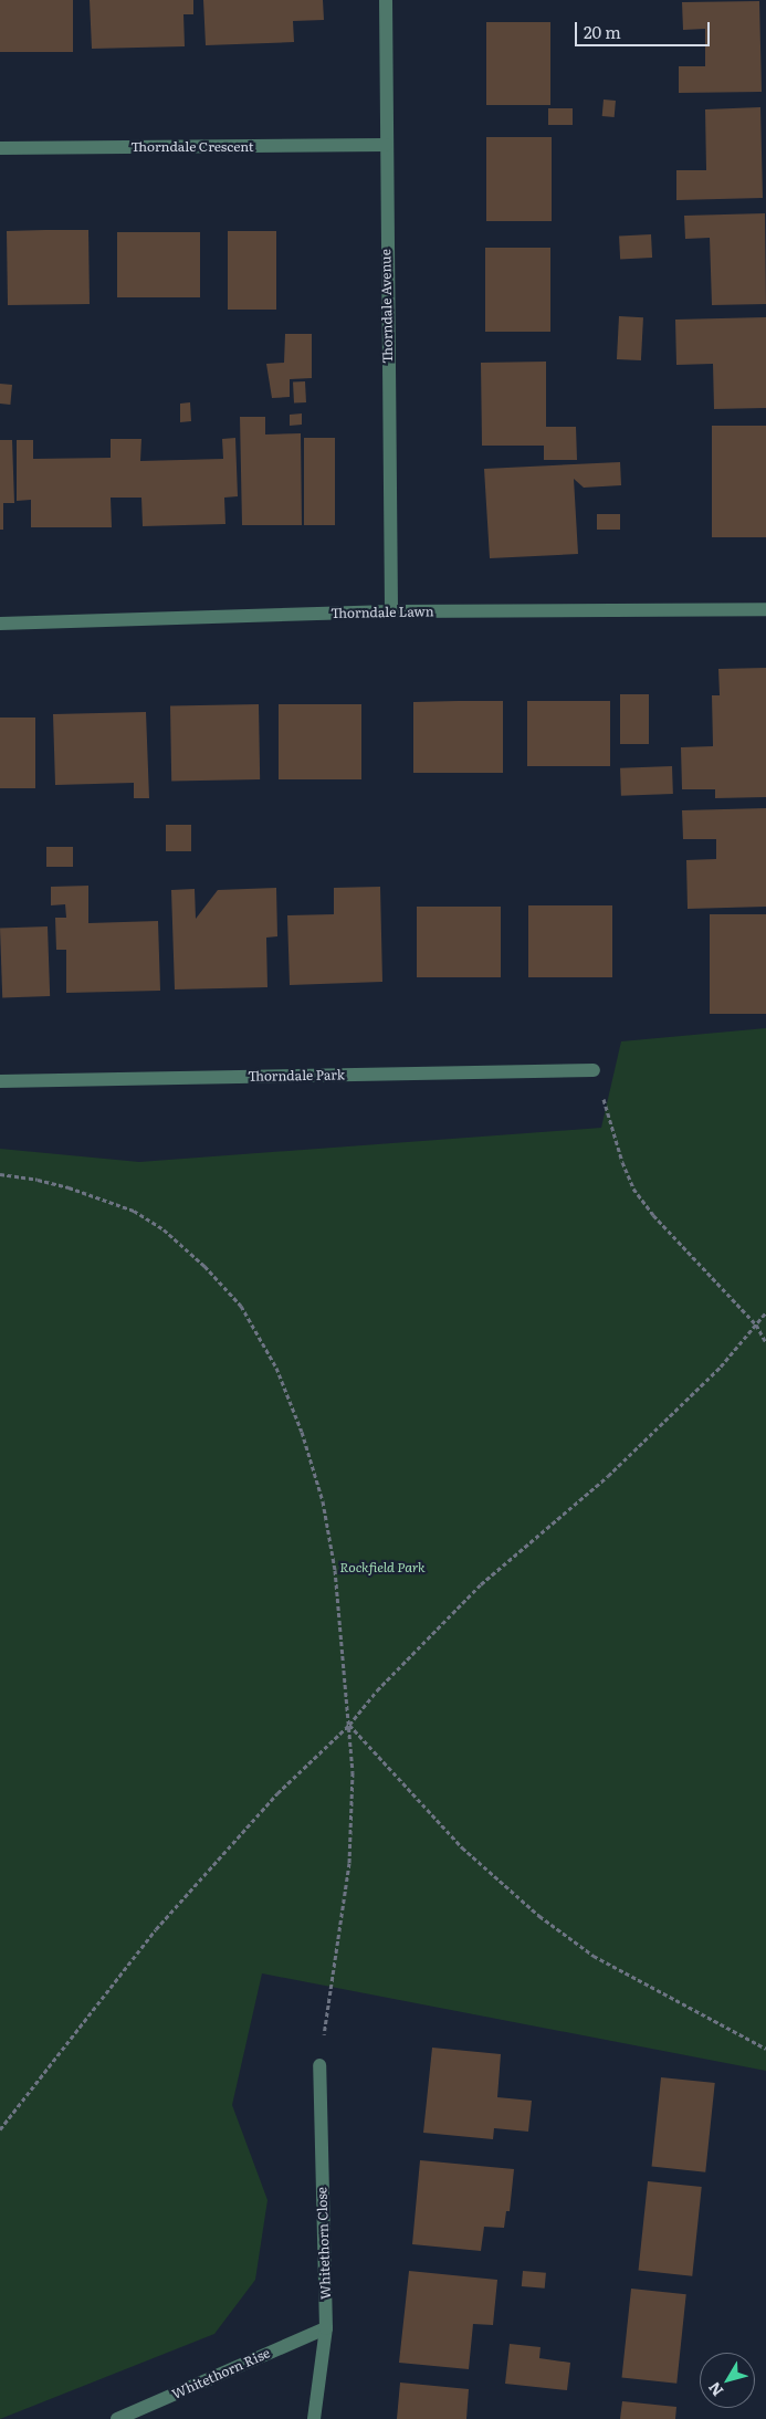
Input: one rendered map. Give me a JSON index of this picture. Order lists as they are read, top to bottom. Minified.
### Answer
{"streets":{"street":["Thorndale Crescent","Thorndale Avenue","Thorndale Lawn","Thorndale Park","Whitethorn Close","Whitethorn Rise"]},"crossings":[["Thorndale Crescent","Thorndale Avenue"],["Thorndale Avenue","Thorndale Lawn"],["Whitethorn Close","Whitethorn Rise"]],"parks":["Rockfield Park"],"scale_bar":"20 m","north":"bottom left"}
